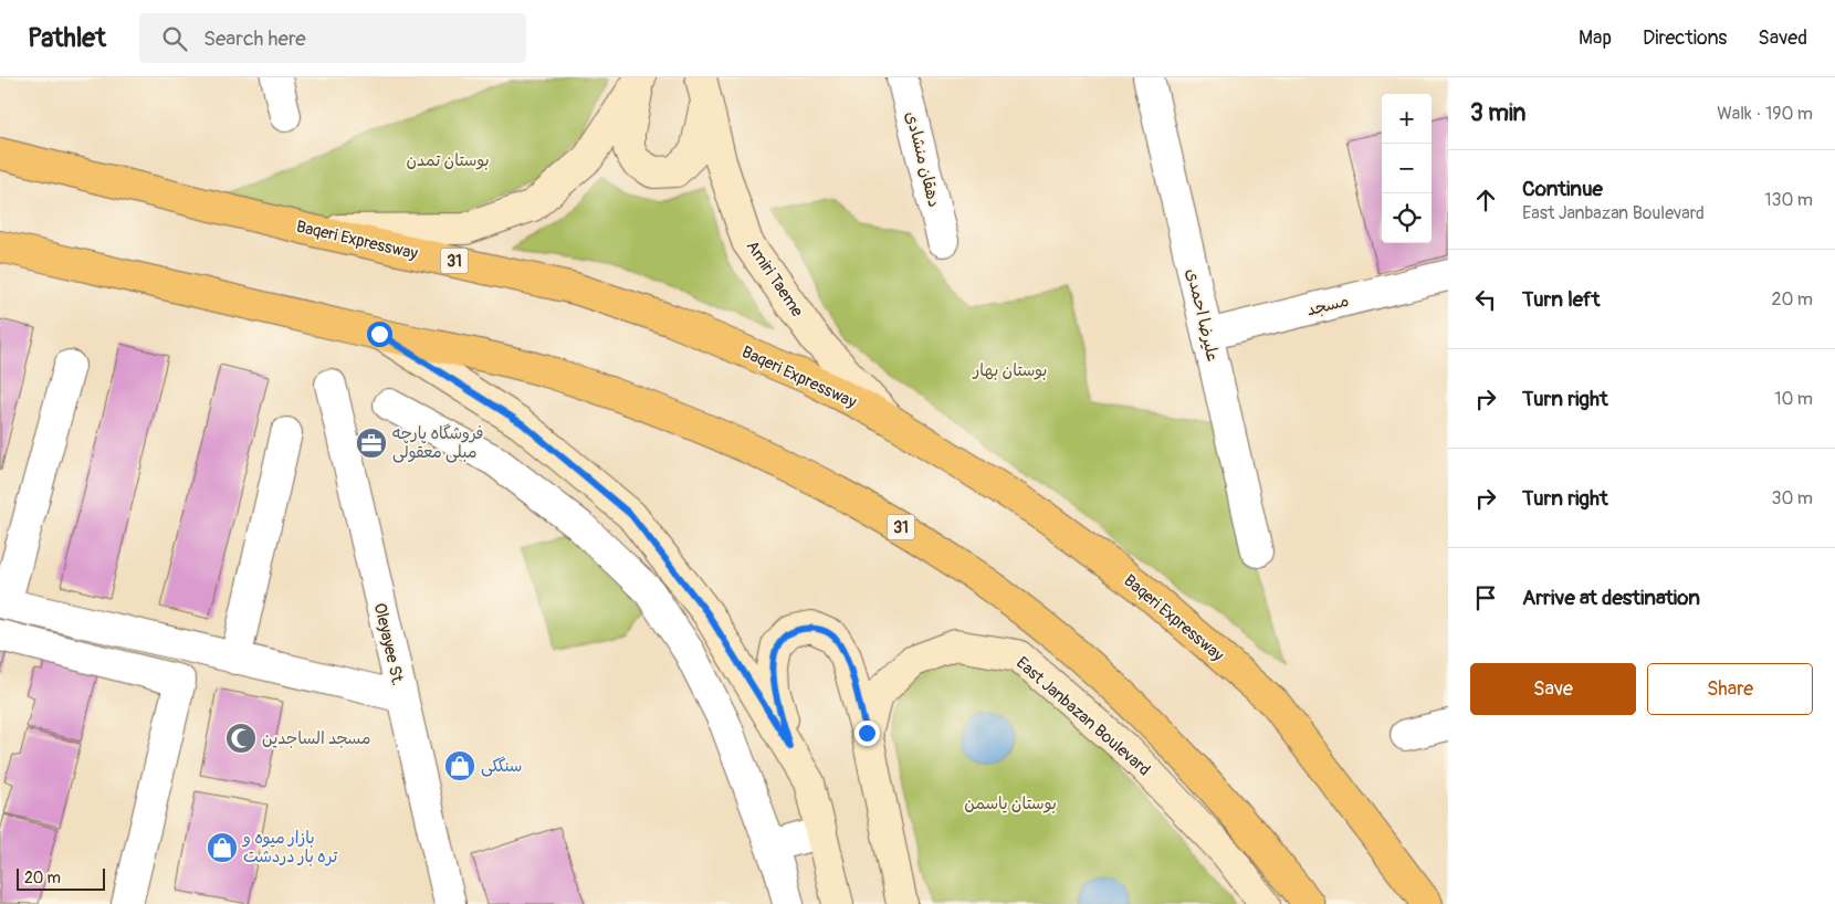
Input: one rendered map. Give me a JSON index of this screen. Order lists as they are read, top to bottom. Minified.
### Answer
{"streets":{"highway":["Baqeri Expressway","31"],"main road":["Amiri Taeme","East Janbazan Boulevard"],"street":["دهقان منشادی","مسجد","علیرضا احمدی","Oleyayee St."]},"crossings":[["Baqeri Expressway","Amiri Taeme"],["مسجد","علیرضا احمدی"]],"parks":["بوستان تمدن","بوستان بهار","بوستان یاسمن"],"places":{"office":["فروشگاه پارچه مبلی معقولی"],"mosque":["مسجد الساجدین"],"shop":["سنگکی","بازار میوه و تره بار دردشت"]},"scale_bar":"20 m","page":{"header":"Pathlet","search":"Search here","nav":["Map","Directions","Saved"],"heading":["3 min","Walk · 190 m"],"map_buttons":["+","−"],"list":[["Continue","East Janbazan Boulevard","130 m"],["Turn left","20 m"],["Turn right","10 m"],["Turn right","30 m"],"Arrive at destination"],"buttons":["Save","Share"],"scale":"20 m"}}
